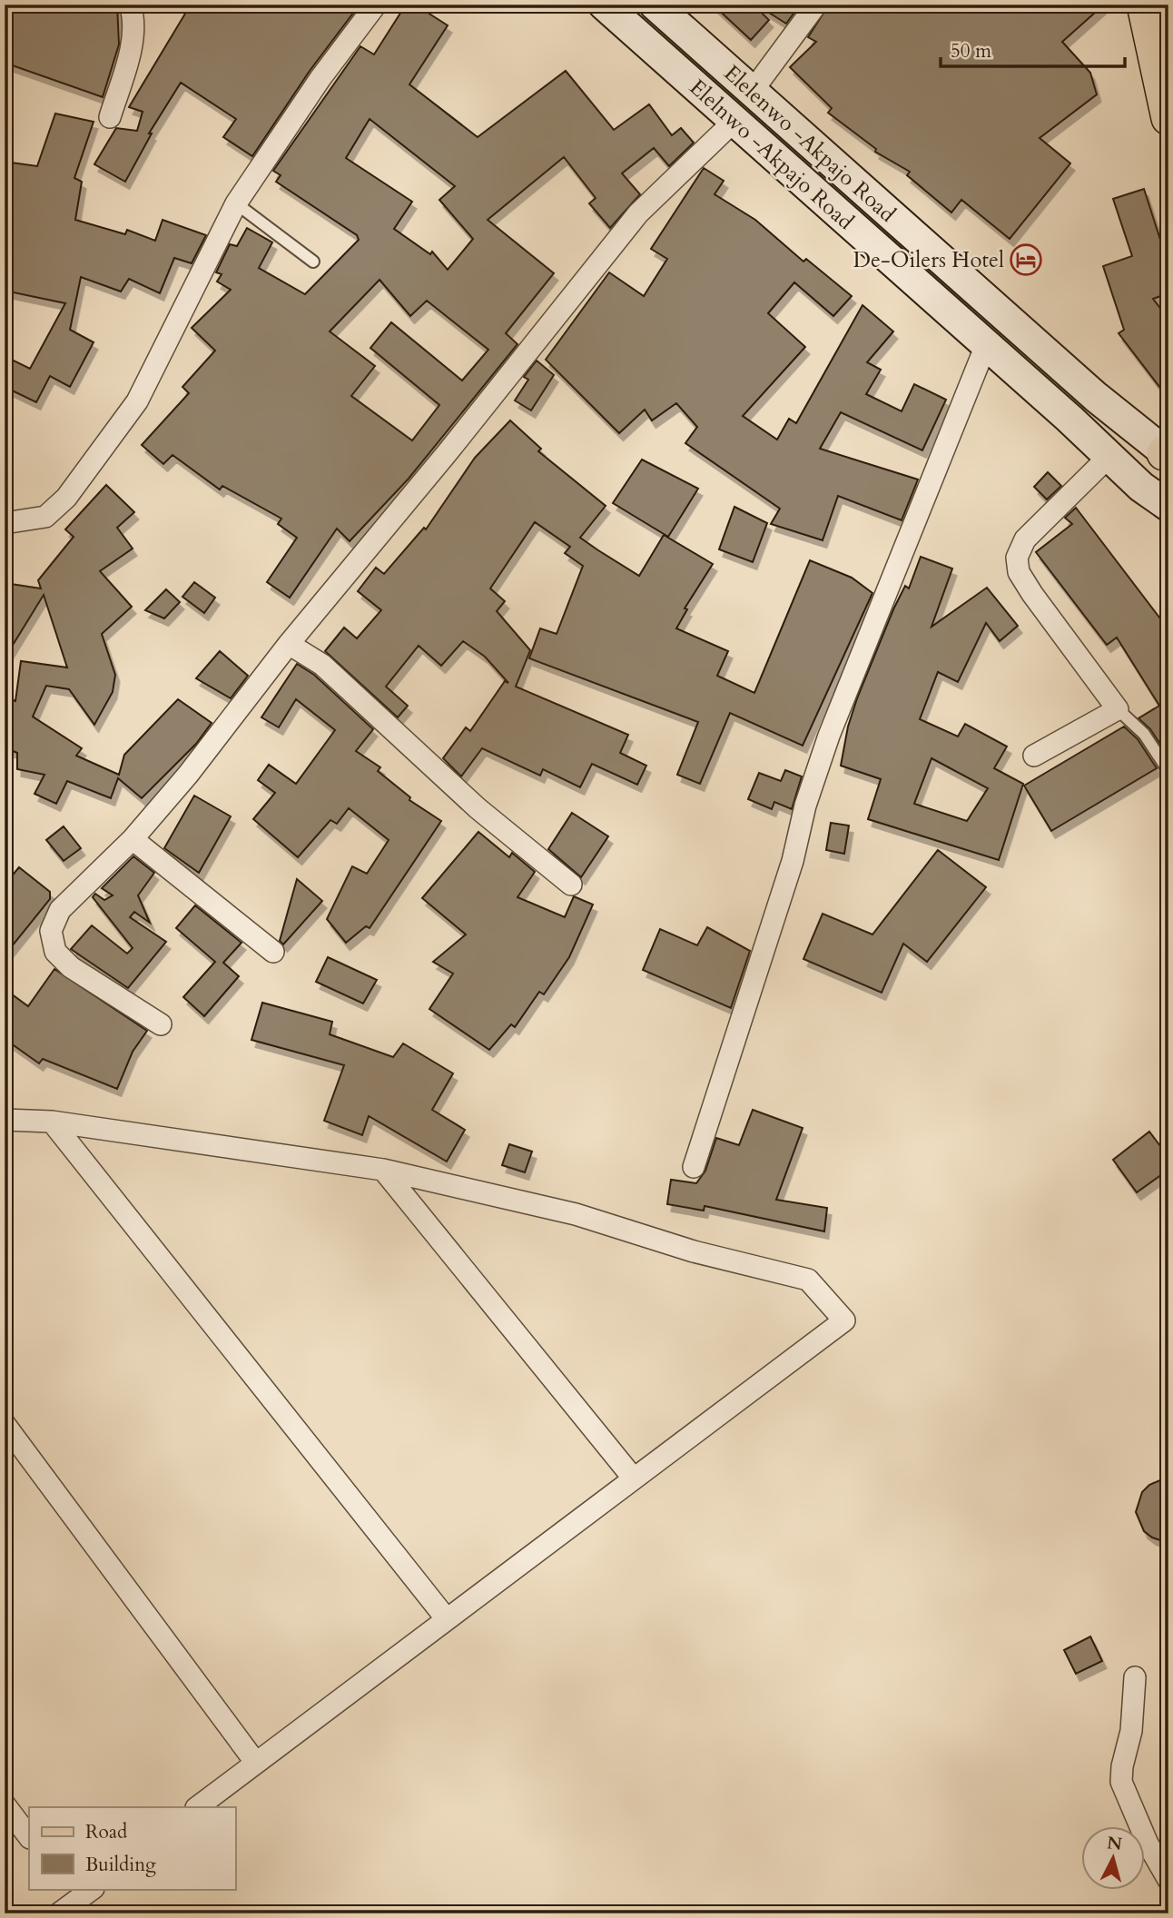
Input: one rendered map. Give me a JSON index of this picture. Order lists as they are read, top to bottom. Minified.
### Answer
{"streets":{"main road":["Elelenwo -Akpajo Road","Elelnwo -Akpajo Road"]},"places":{"hotel":["De-Oilers Hotel"]},"legend":["Road","Building"],"scale_bar":"50 m","north":"top"}
